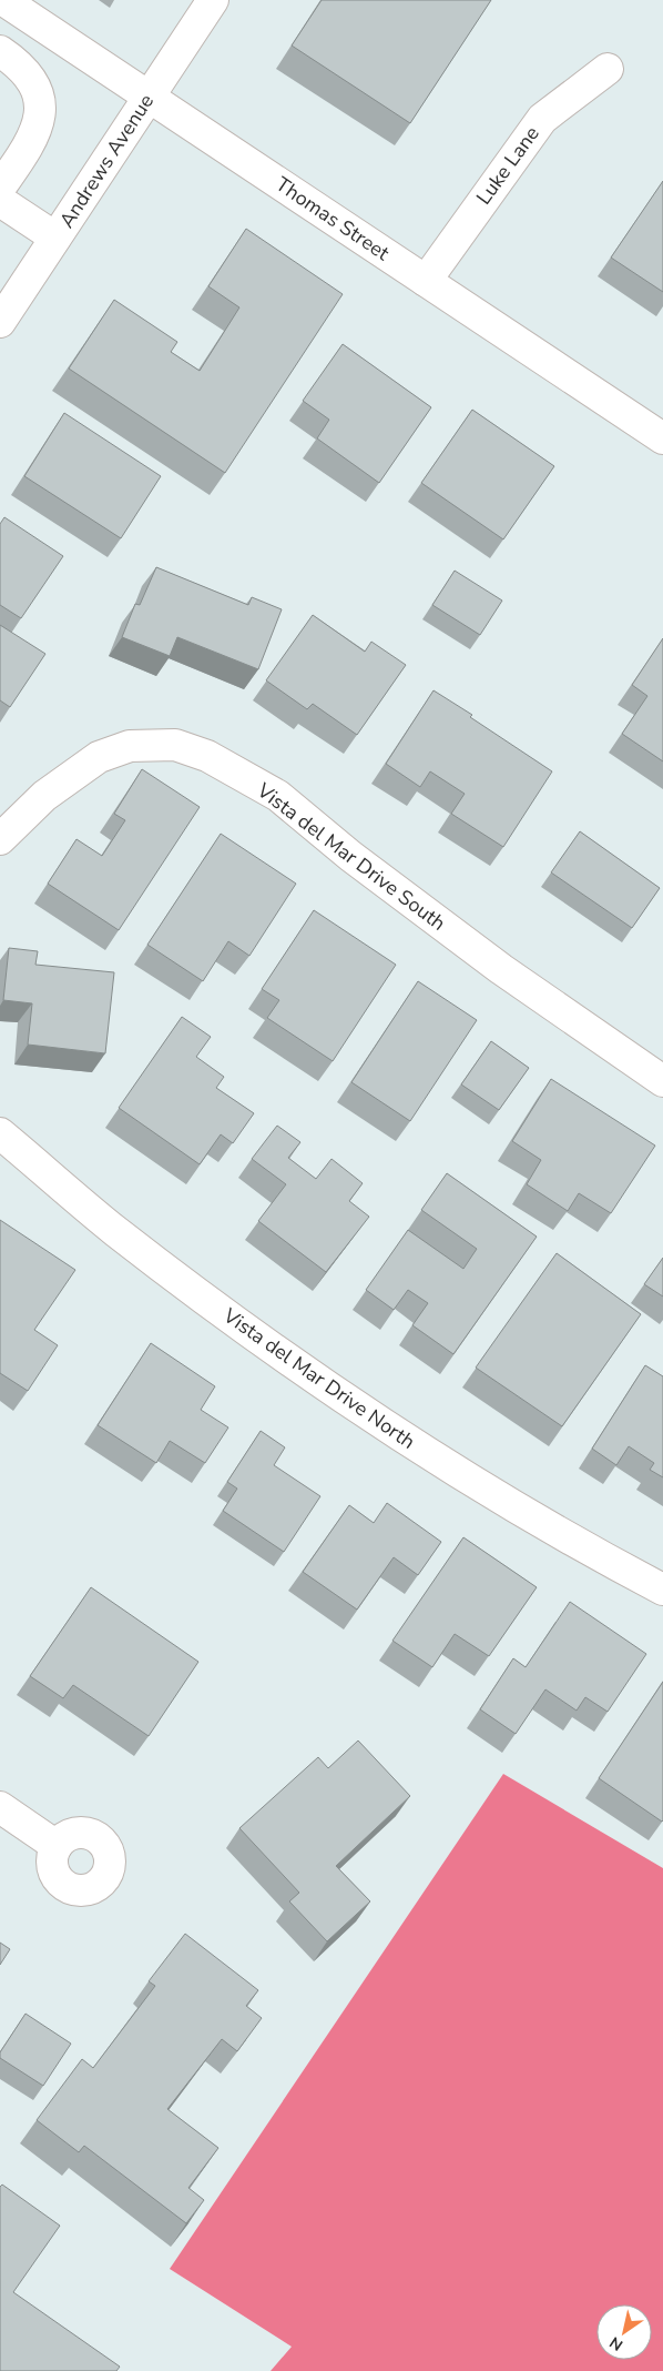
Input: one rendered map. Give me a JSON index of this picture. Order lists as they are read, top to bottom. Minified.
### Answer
{"streets":{"street":["Andrews Avenue","Luke Lane","Thomas Street","Vista del Mar Drive South","Vista del Mar Drive North"]},"crossings":[["Andrews Avenue","Thomas Street"],["Luke Lane","Thomas Street"]],"north":"bottom left"}
